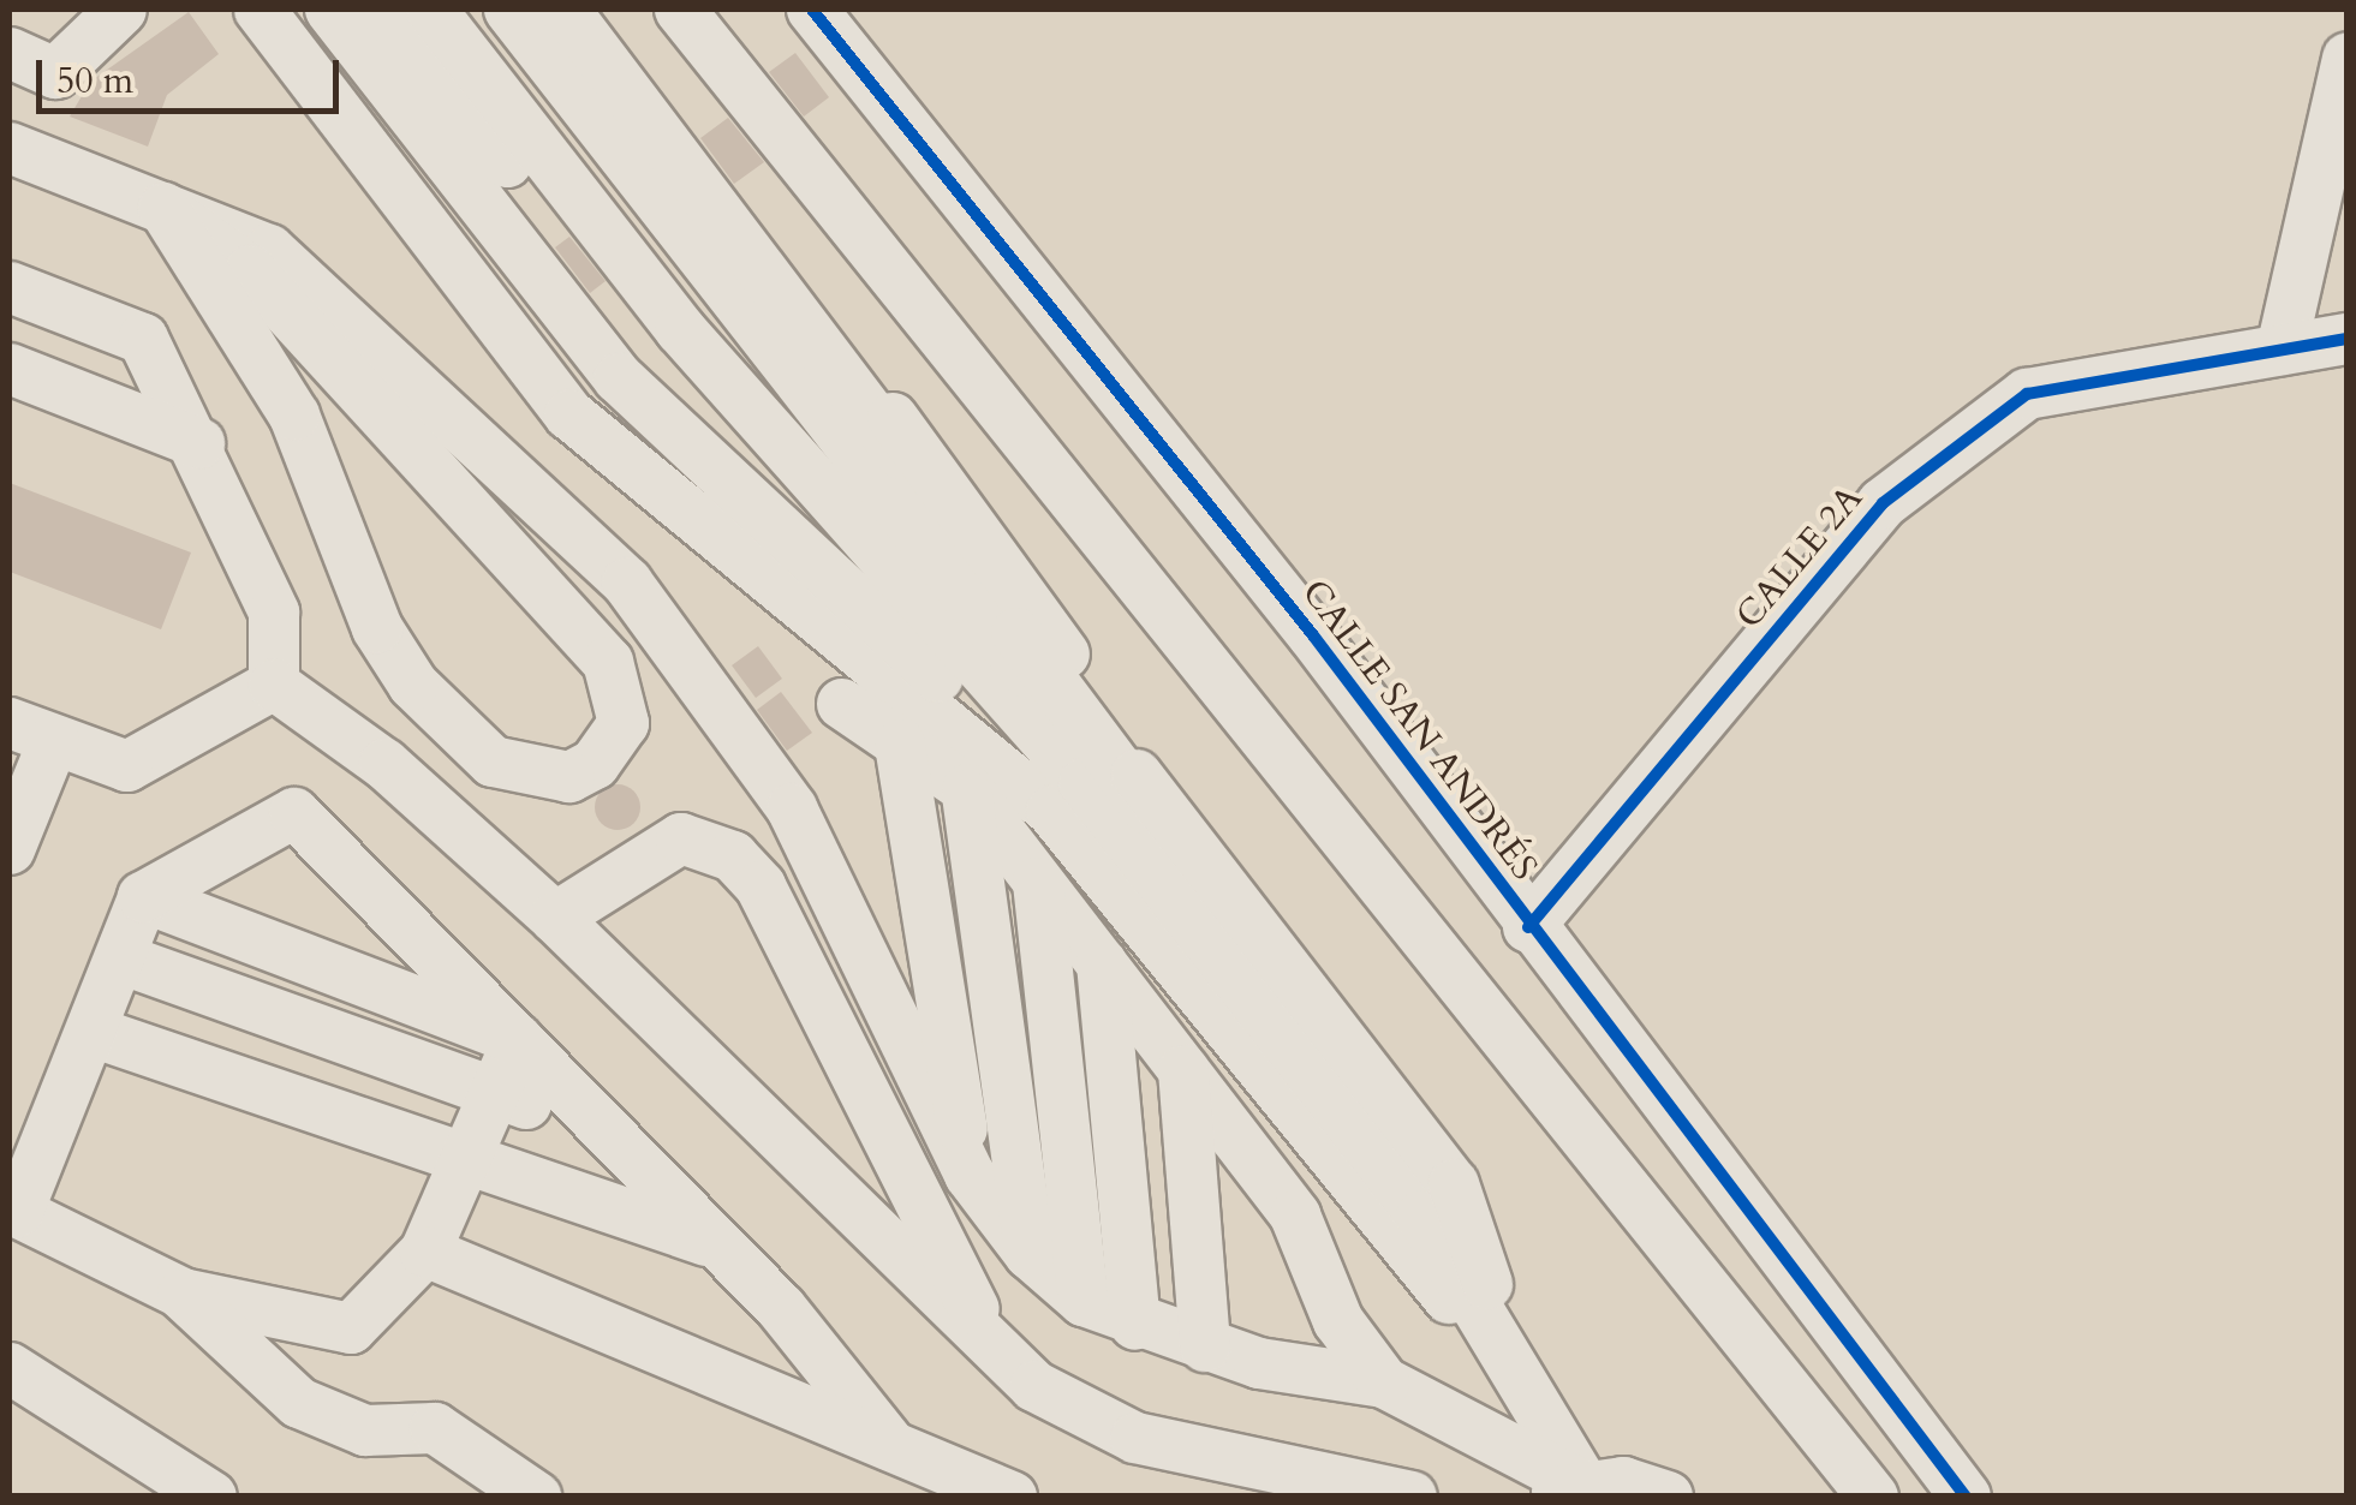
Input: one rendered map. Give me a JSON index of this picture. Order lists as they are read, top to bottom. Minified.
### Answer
{"streets":{"street":["CALLE 2A","CALLE SAN ANDRÉS"]},"crossings":[["CALLE 2A","CALLE SAN ANDRÉS"]],"scale_bar":"50 m"}
